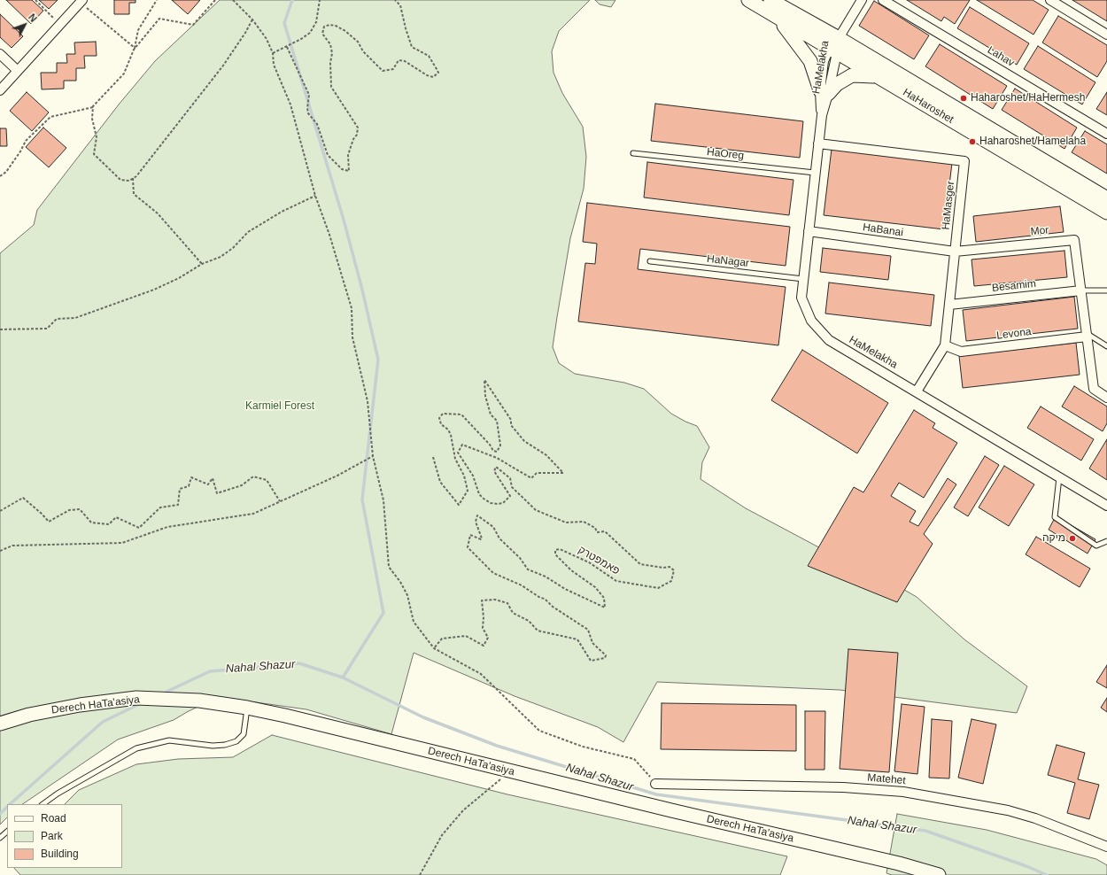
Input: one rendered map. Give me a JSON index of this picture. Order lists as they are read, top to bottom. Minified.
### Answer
{"streets":{"street":["Lahav","HaMelakha","HaHaroshet","HaMasger","HaBanai","Mor","Besamim","Levona","Derech HaTa'asiya","Matehet"],"lane":["HaOreg","HaNagar"],"path":["פאמפטרק"]},"crossings":[["HaMelakha","HaHaroshet"],["HaMelakha","HaOreg"],["HaMelakha","HaMasger"],["HaMelakha","HaBanai"],["HaMelakha","HaNagar"],["HaMasger","HaBanai"],["HaMasger","Mor"],["HaMasger","Besamim"],["HaMasger","Levona"],["HaBanai","Mor"],["Mor","Besamim"]],"water":["Nahal Shazur"],"parks":["Karmiel Forest"],"places":["Haharoshet/HaHermesh","Haharoshet/Hamelaha","מיקה"],"legend":["Road","Park","Building"],"north":"top right"}
